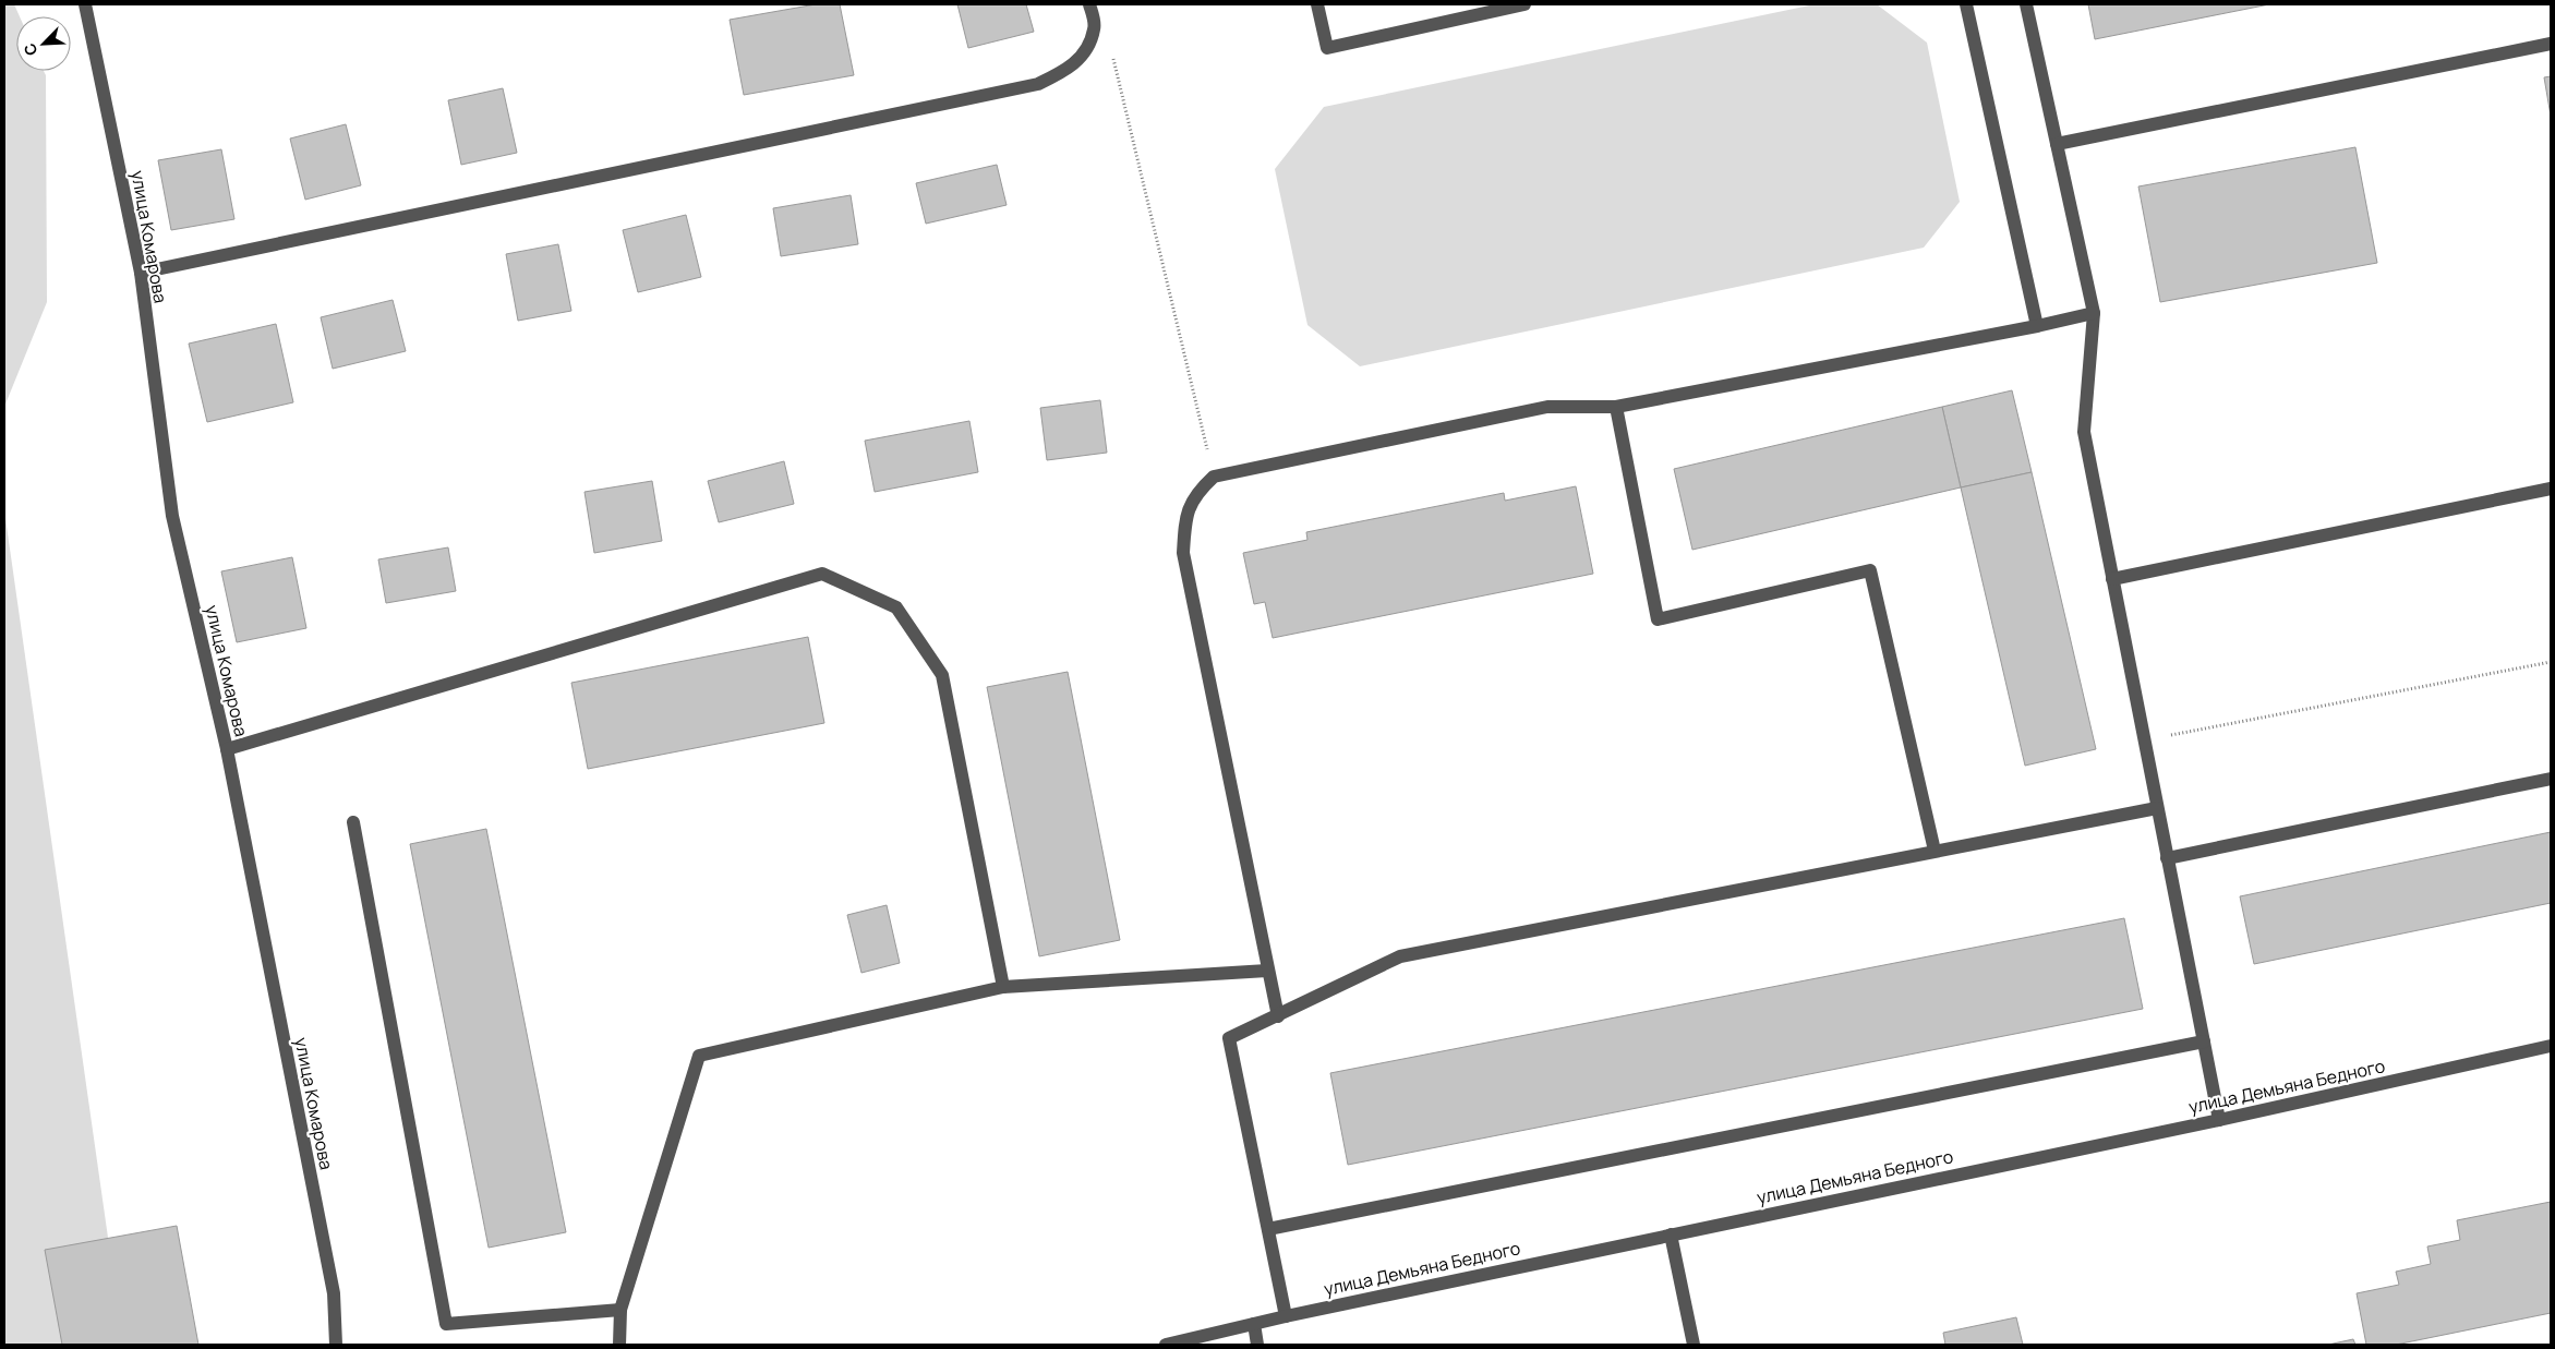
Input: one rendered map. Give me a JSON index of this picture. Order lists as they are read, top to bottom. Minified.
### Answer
{"streets":{"street":["улица Комарова","улица Демьяна Бедного"]},"north":"bottom left"}
